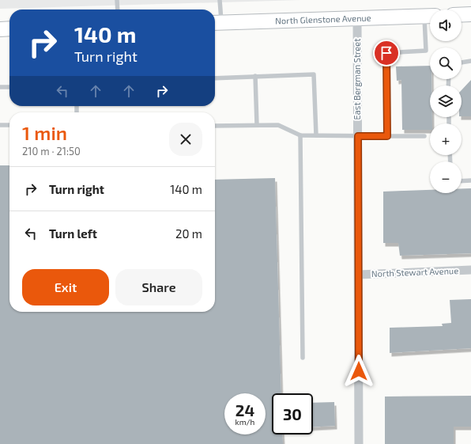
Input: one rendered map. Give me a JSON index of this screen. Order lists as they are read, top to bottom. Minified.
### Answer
{"streets":{"main road":["North Glenstone Avenue"],"street":["East Bergman Street","North Stewart Avenue"]},"crossings":[["North Glenstone Avenue","East Bergman Street"],["East Bergman Street","North Stewart Avenue"]],"page":{"map_buttons":["+","−"],"turn":["140 m","Turn right"],"heading":["1 min","210 m · 21:50"],"list":[{"name":"Turn right","value":"140 m"},{"name":"Turn left","value":"20 m"}],"buttons":["Exit","Share"],"speed":"24 km/h","limit":"30"}}
